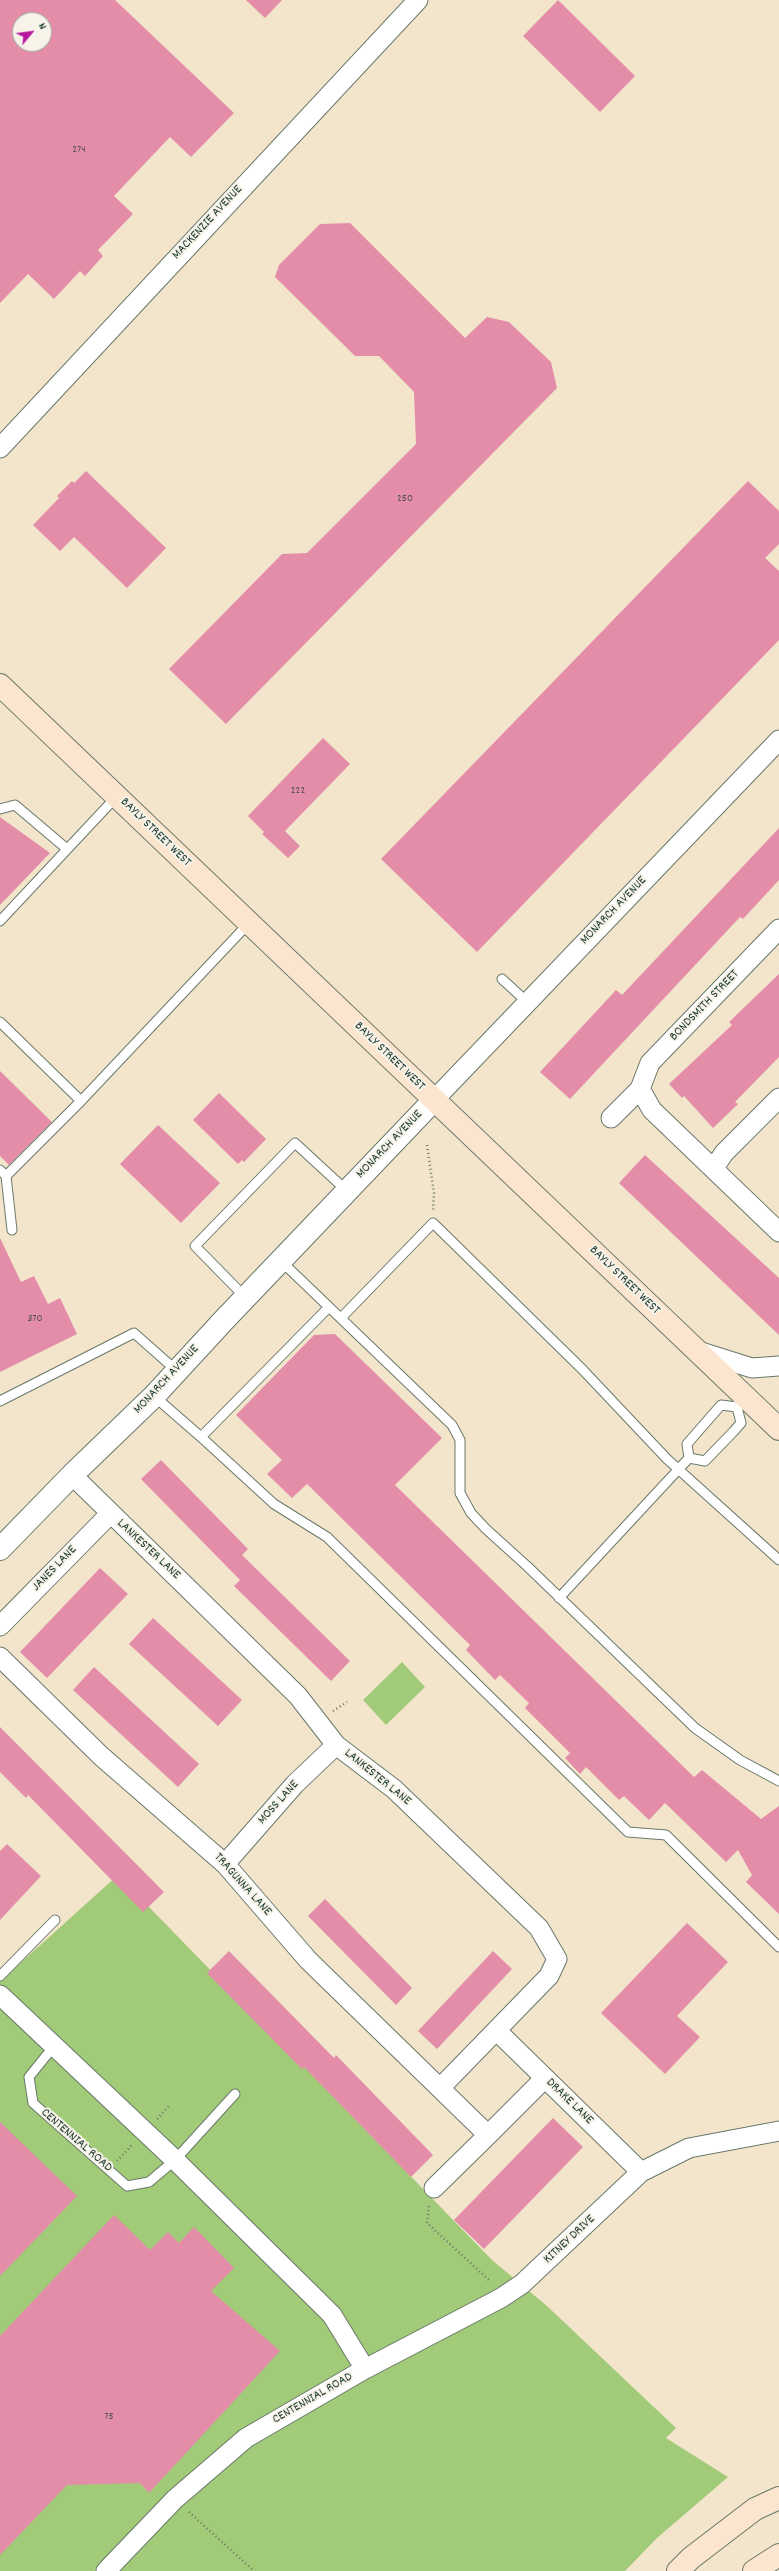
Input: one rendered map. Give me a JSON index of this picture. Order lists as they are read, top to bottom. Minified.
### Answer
{"streets":{"main road":["BAYLY STREET WEST"],"street":["MACKENZIE AVENUE","MONARCH AVENUE","BONDSMITH STREET","LANKESTER LANE","JANES LANE","MOSS LANE","TRAGUNNA LANE","DRAKE LANE","CENTENNIAL ROAD","KITNEY DRIVE"]},"crossings":[["BAYLY STREET WEST","MONARCH AVENUE"],["MONARCH AVENUE","LANKESTER LANE"],["LANKESTER LANE","JANES LANE"],["LANKESTER LANE","MOSS LANE"],["LANKESTER LANE","TRAGUNNA LANE"],["LANKESTER LANE","DRAKE LANE"],["MOSS LANE","TRAGUNNA LANE"],["DRAKE LANE","KITNEY DRIVE"],["CENTENNIAL ROAD","KITNEY DRIVE"]],"house_numbers":["274","250","222","370","75"],"north":"top right"}
